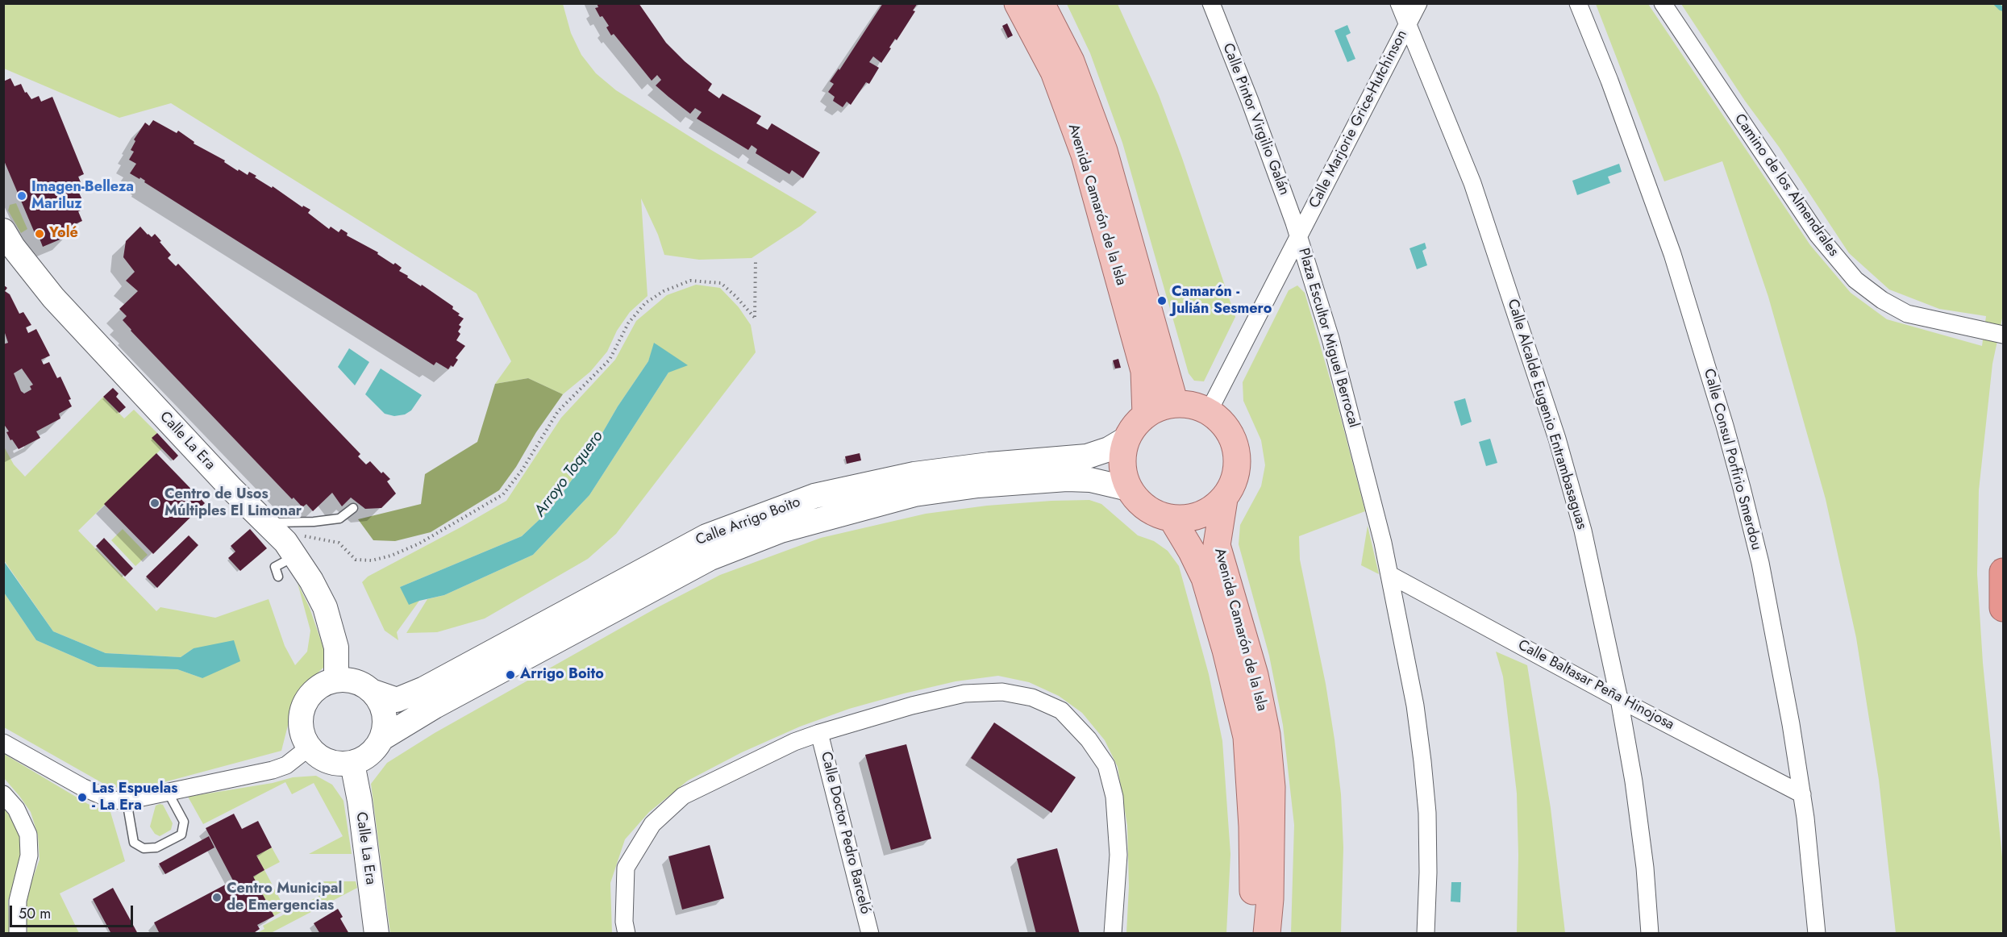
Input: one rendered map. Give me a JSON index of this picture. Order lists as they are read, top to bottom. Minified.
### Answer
{"streets":{"main road":["Avenida Camarón de la Isla","Calle La Era","Calle Arrigo Boito"],"street":["Calle Pintor Virgilio Galán","Calle Marjorie Grice-Hutchinson","Camino de los Almendrales","Plaza Escultor Miguel Berrocal","Calle Alcalde Eugenio Entrambasaguas","Calle Consul Porfirio Smerdou","Calle Baltasar Peña Hinojosa","Calle Doctor Pedro Barceló"]},"crossings":[["Calle Pintor Virgilio Galán","Calle Marjorie Grice-Hutchinson"],["Calle Pintor Virgilio Galán","Plaza Escultor Miguel Berrocal"],["Calle Marjorie Grice-Hutchinson","Plaza Escultor Miguel Berrocal"],["Calle Marjorie Grice-Hutchinson","Calle Alcalde Eugenio Entrambasaguas"],["Avenida Camarón de la Isla","Plaza Escultor Miguel Berrocal"],["Avenida Camarón de la Isla","Calle Arrigo Boito"],["Plaza Escultor Miguel Berrocal","Calle Arrigo Boito"],["Plaza Escultor Miguel Berrocal","Calle Baltasar Peña Hinojosa"],["Calle Alcalde Eugenio Entrambasaguas","Calle Baltasar Peña Hinojosa"],["Calle La Era","Calle Arrigo Boito"],["Calle Consul Porfirio Smerdou","Calle Baltasar Peña Hinojosa"]],"water":["Arroyo Toquero"],"places":["Imagen-Belleza Mariluz","Yolé","Camarón - Julián Sesmero","Centro de Usos Múltiples El Limonar","Arrigo Boito","Las Espuelas - La Era","Centro Municipal de Emergencias"],"scale_bar":"50 m"}
